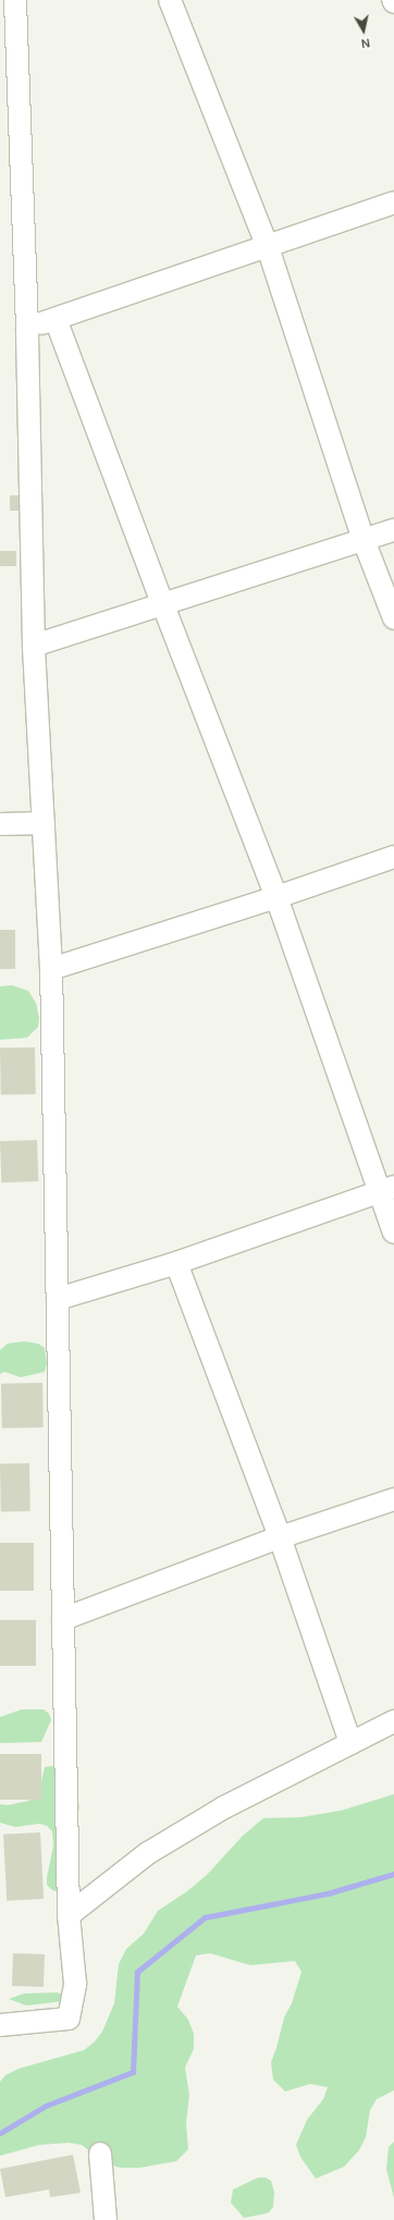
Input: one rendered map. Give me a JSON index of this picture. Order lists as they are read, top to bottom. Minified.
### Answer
{"north":"bottom"}
